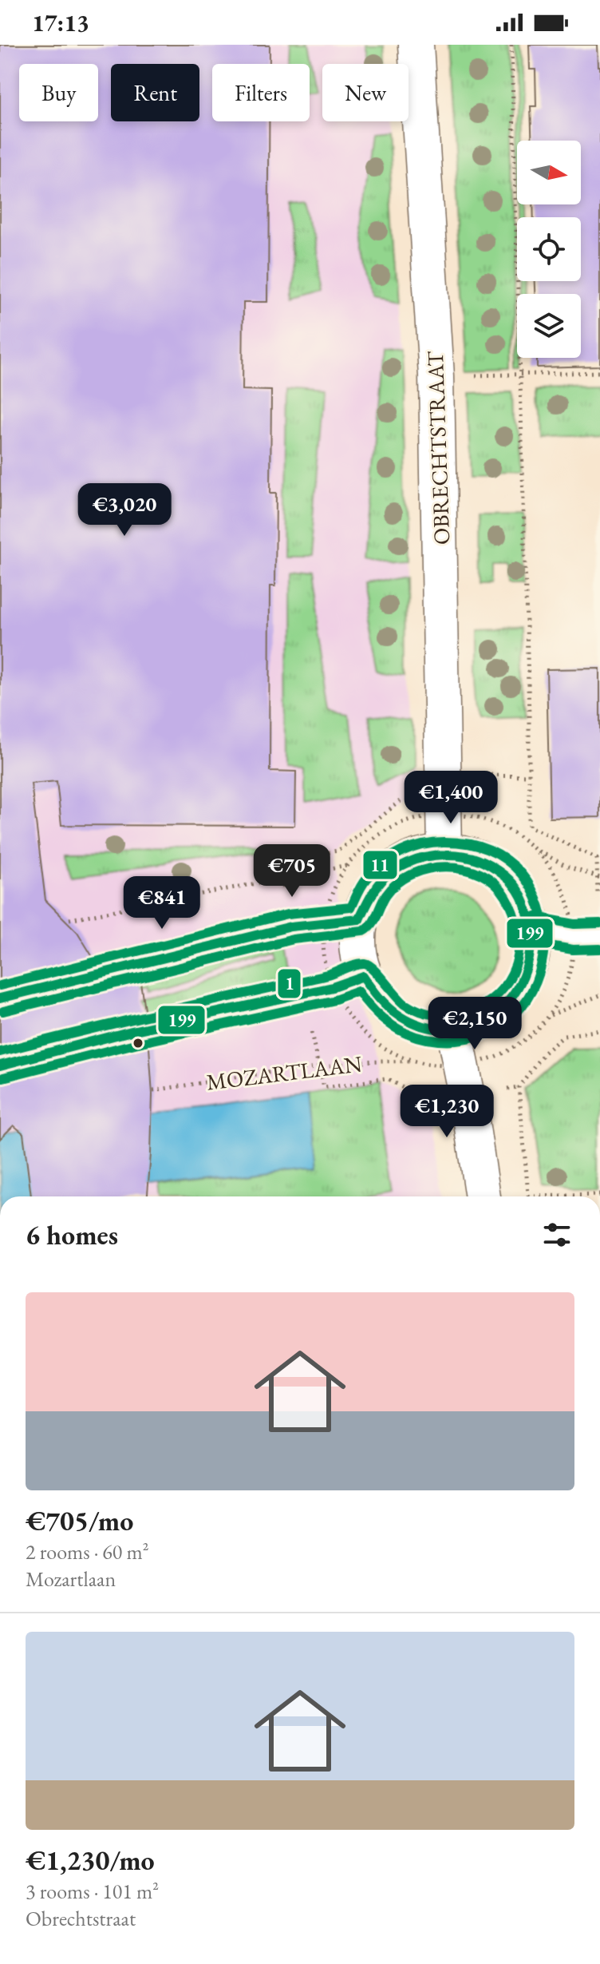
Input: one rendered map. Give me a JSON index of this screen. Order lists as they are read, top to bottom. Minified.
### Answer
{"streets":{"street":["OBRECHTSTRAAT"],"path":["MOZARTLAAN"]},"lines":["transit line 11","transit line 199","transit line 1"],"north":"right","page":{"status":"17:13","chip":["Buy","Rent","Filters","New"],"price":["€3,020","€1,400","€705","€841","€2,150","€1,230"],"heading":"6 homes","list":[{"name":"€705/mo","note":"2 rooms · 60 m² · Mozartlaan"},{"name":"€1,230/mo","note":"3 rooms · 101 m² · Obrechtstraat"}]}}
